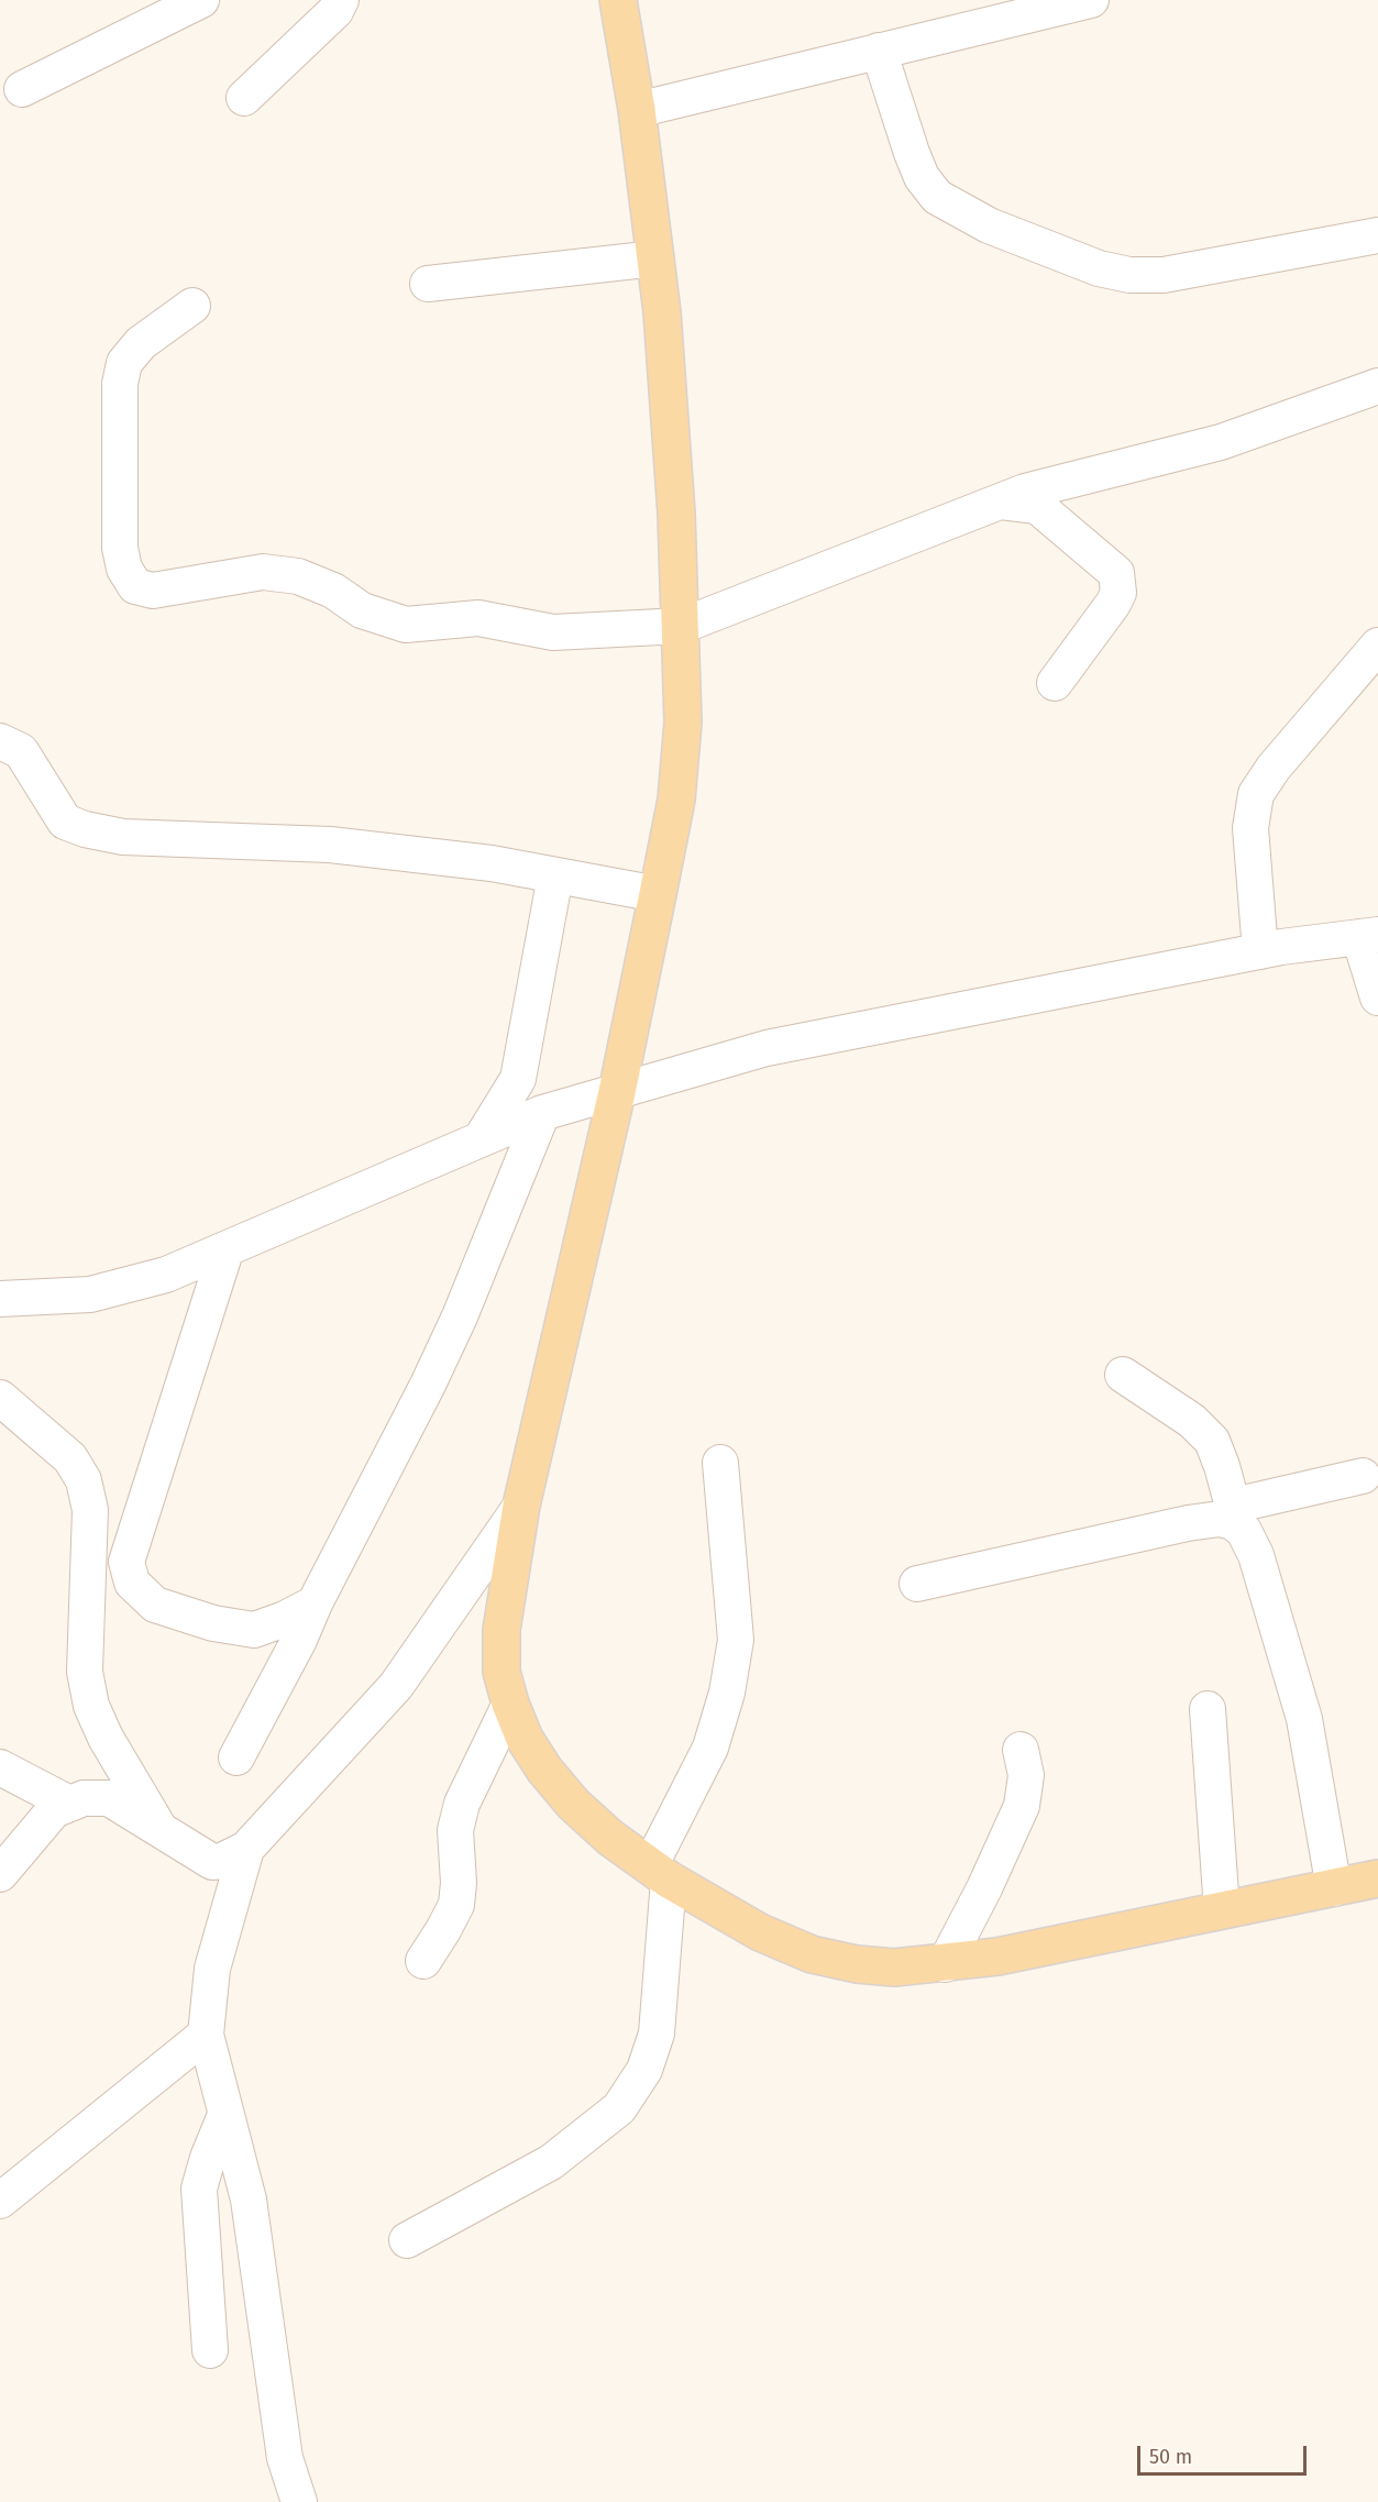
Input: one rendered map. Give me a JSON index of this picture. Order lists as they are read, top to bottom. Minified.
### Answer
{"scale_bar":"50 m"}
